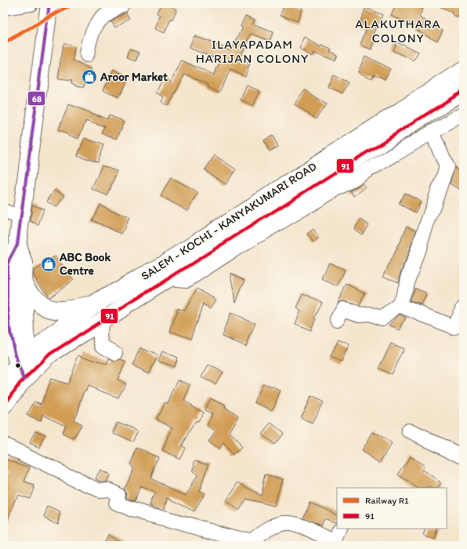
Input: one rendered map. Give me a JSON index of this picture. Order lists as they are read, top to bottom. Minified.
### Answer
{"streets":{"main road":["SALEM - KOCHI - KANYAKUMARI ROAD"]},"districts":["ALAKUTHARA COLONY","ILAYAPADAM HARIJAN COLONY"],"places":{"shop":["Aroor Market","ABC Book Centre"]},"lines":["rail line R1","transit line 68","transit line 91"],"legend":["Railway R1","91"]}
